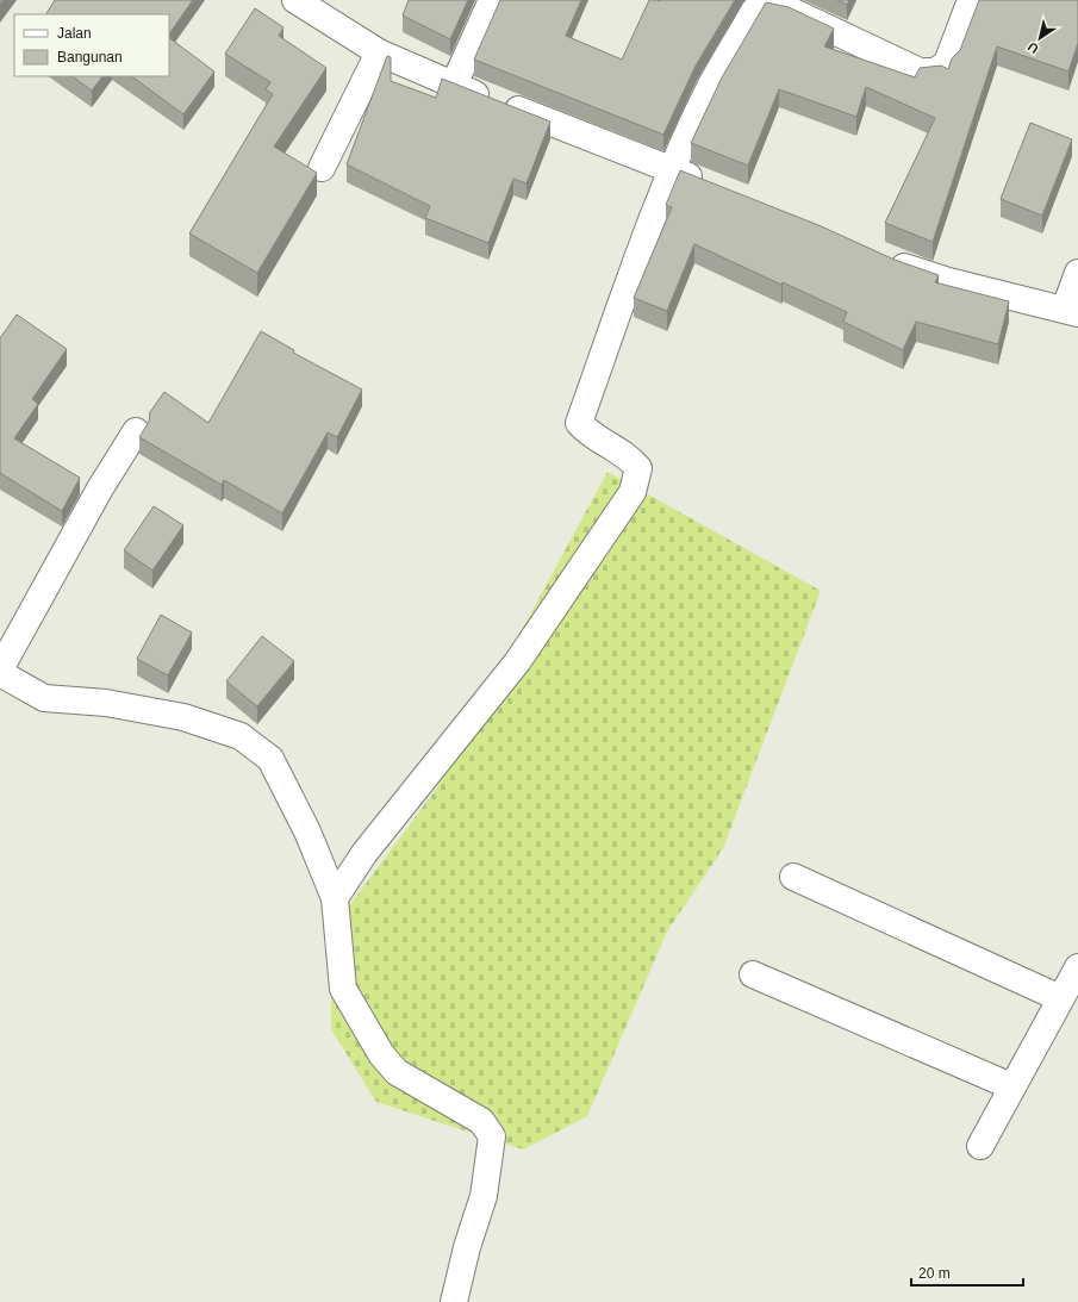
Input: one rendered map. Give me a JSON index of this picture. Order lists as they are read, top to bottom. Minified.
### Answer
{"legend":["Jalan","Bangunan"],"scale_bar":"20 m","north":"bottom left"}
